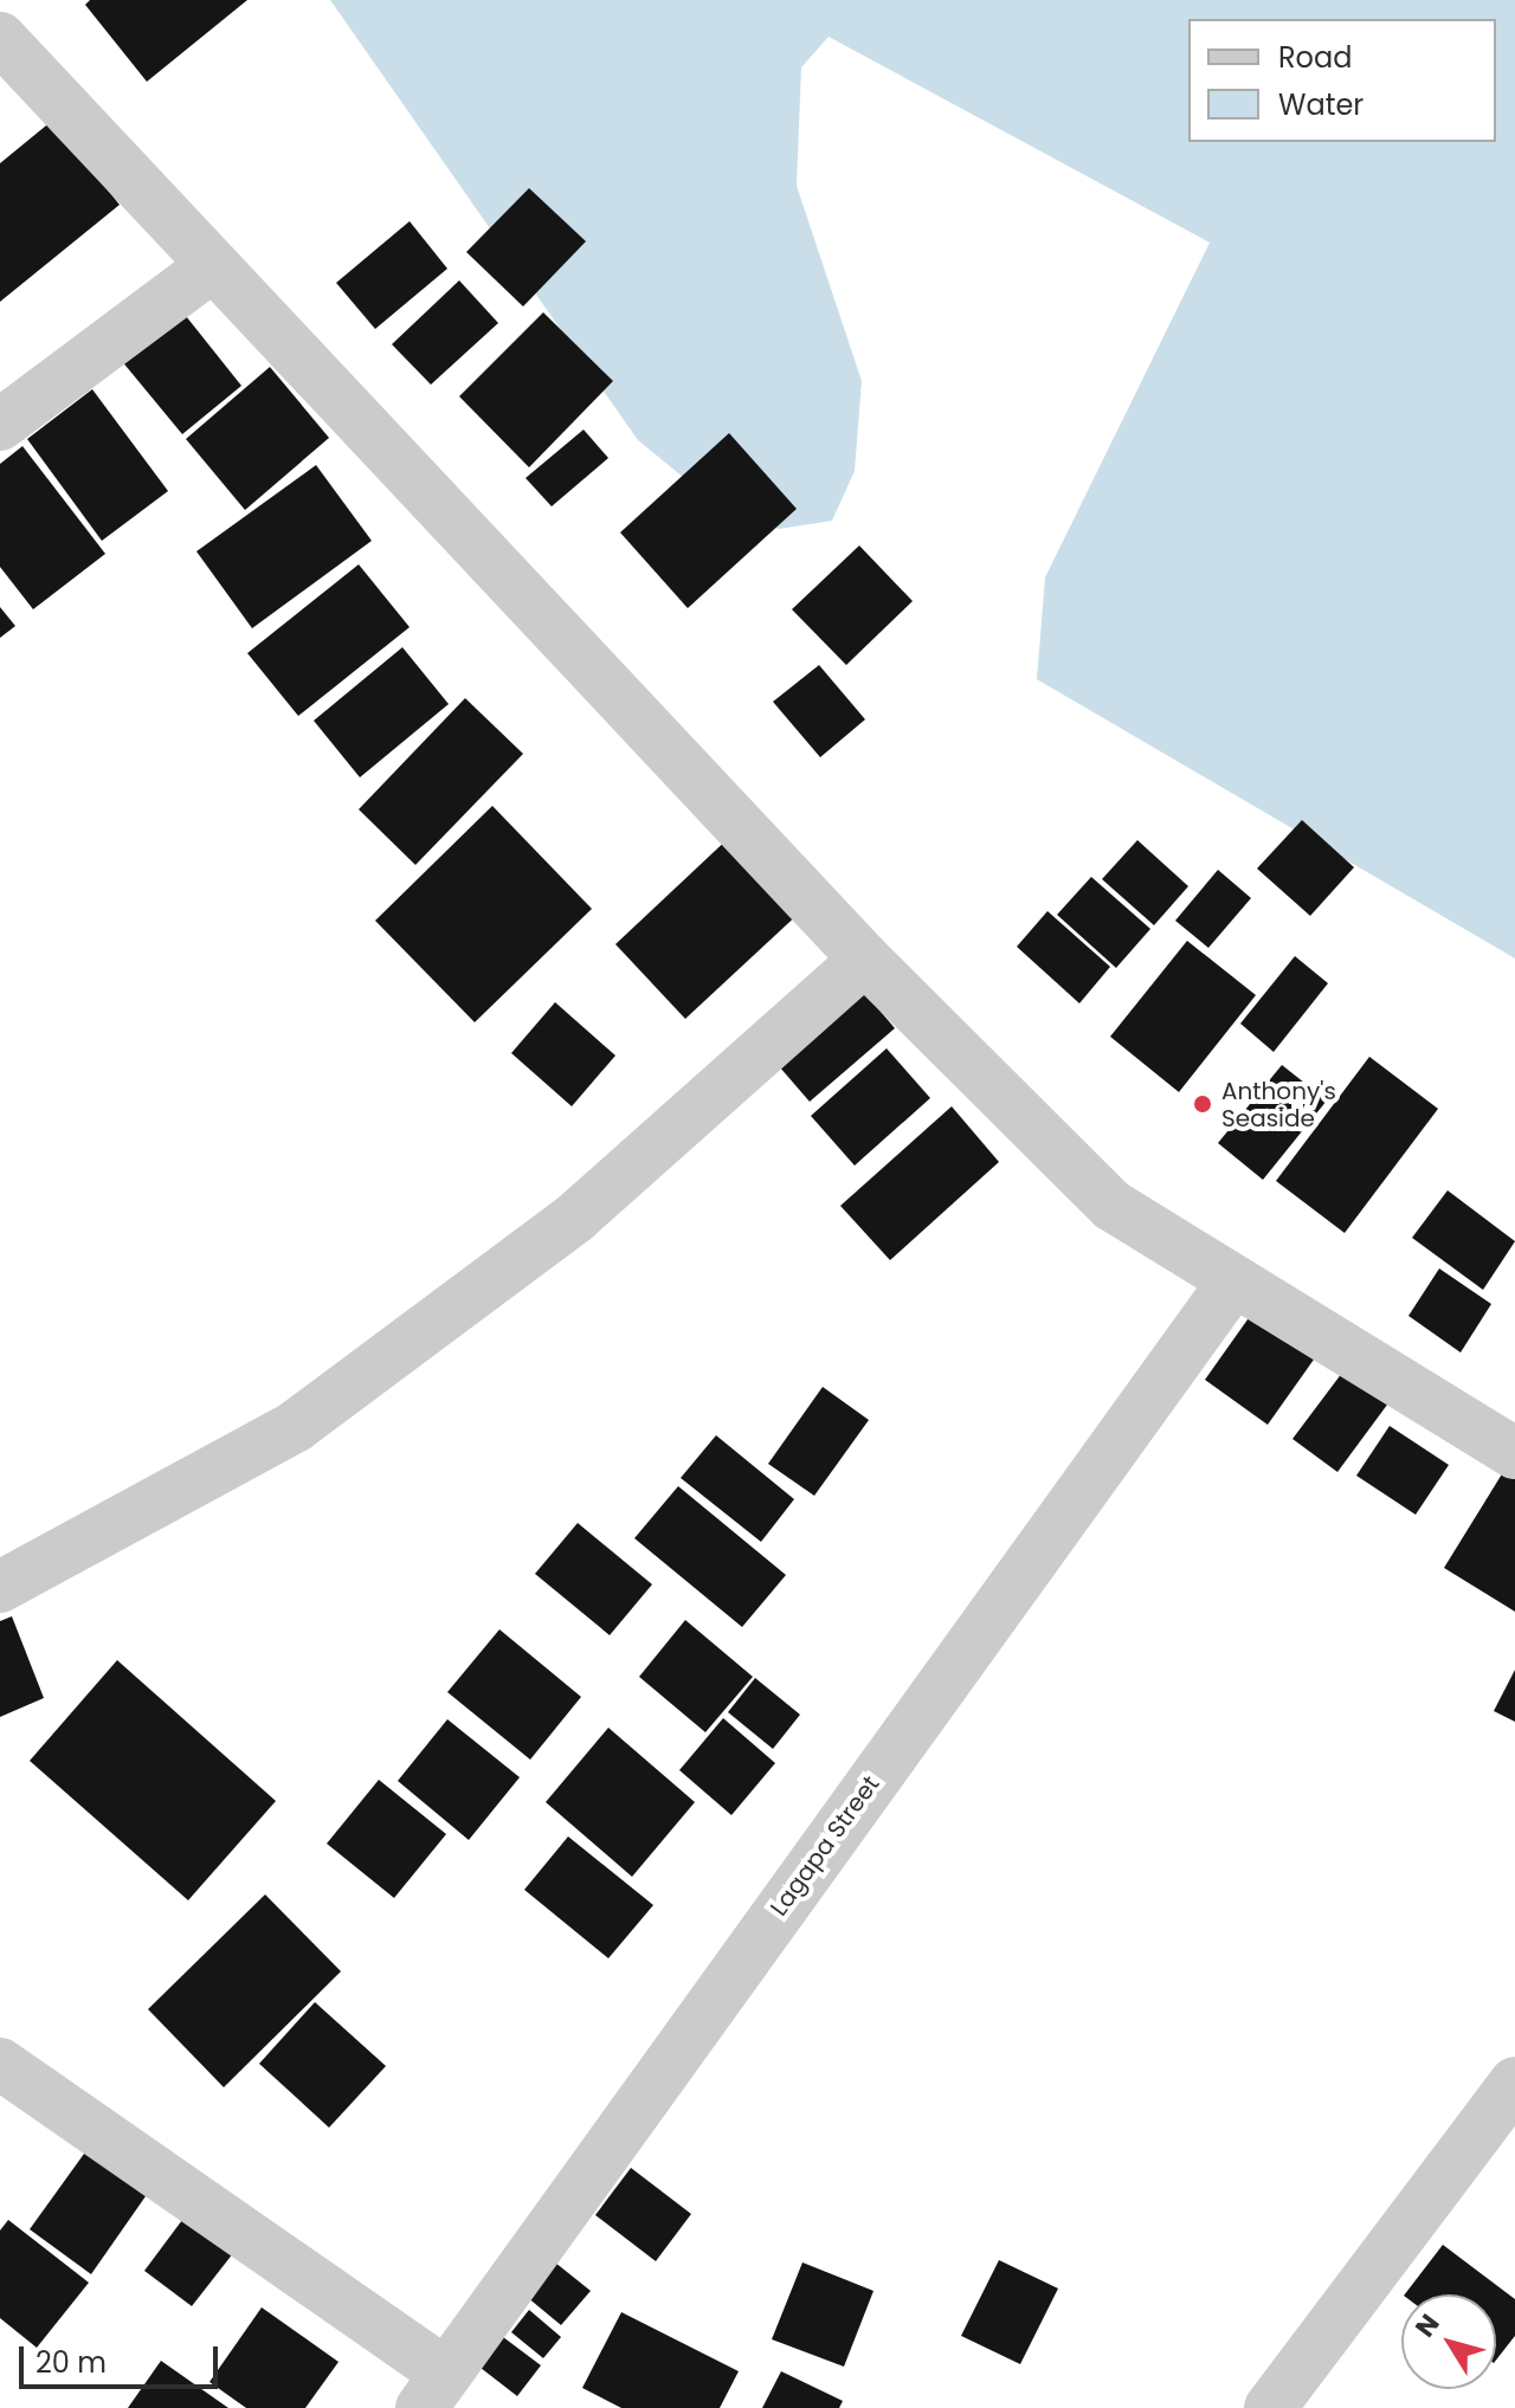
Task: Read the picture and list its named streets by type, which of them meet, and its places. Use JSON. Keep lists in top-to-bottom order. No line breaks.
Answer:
{"streets":{"street":["Lagapa Street"]},"places":["Anthony's Seaside"],"legend":["Road","Water"],"scale_bar":"20 m","north":"top left"}
